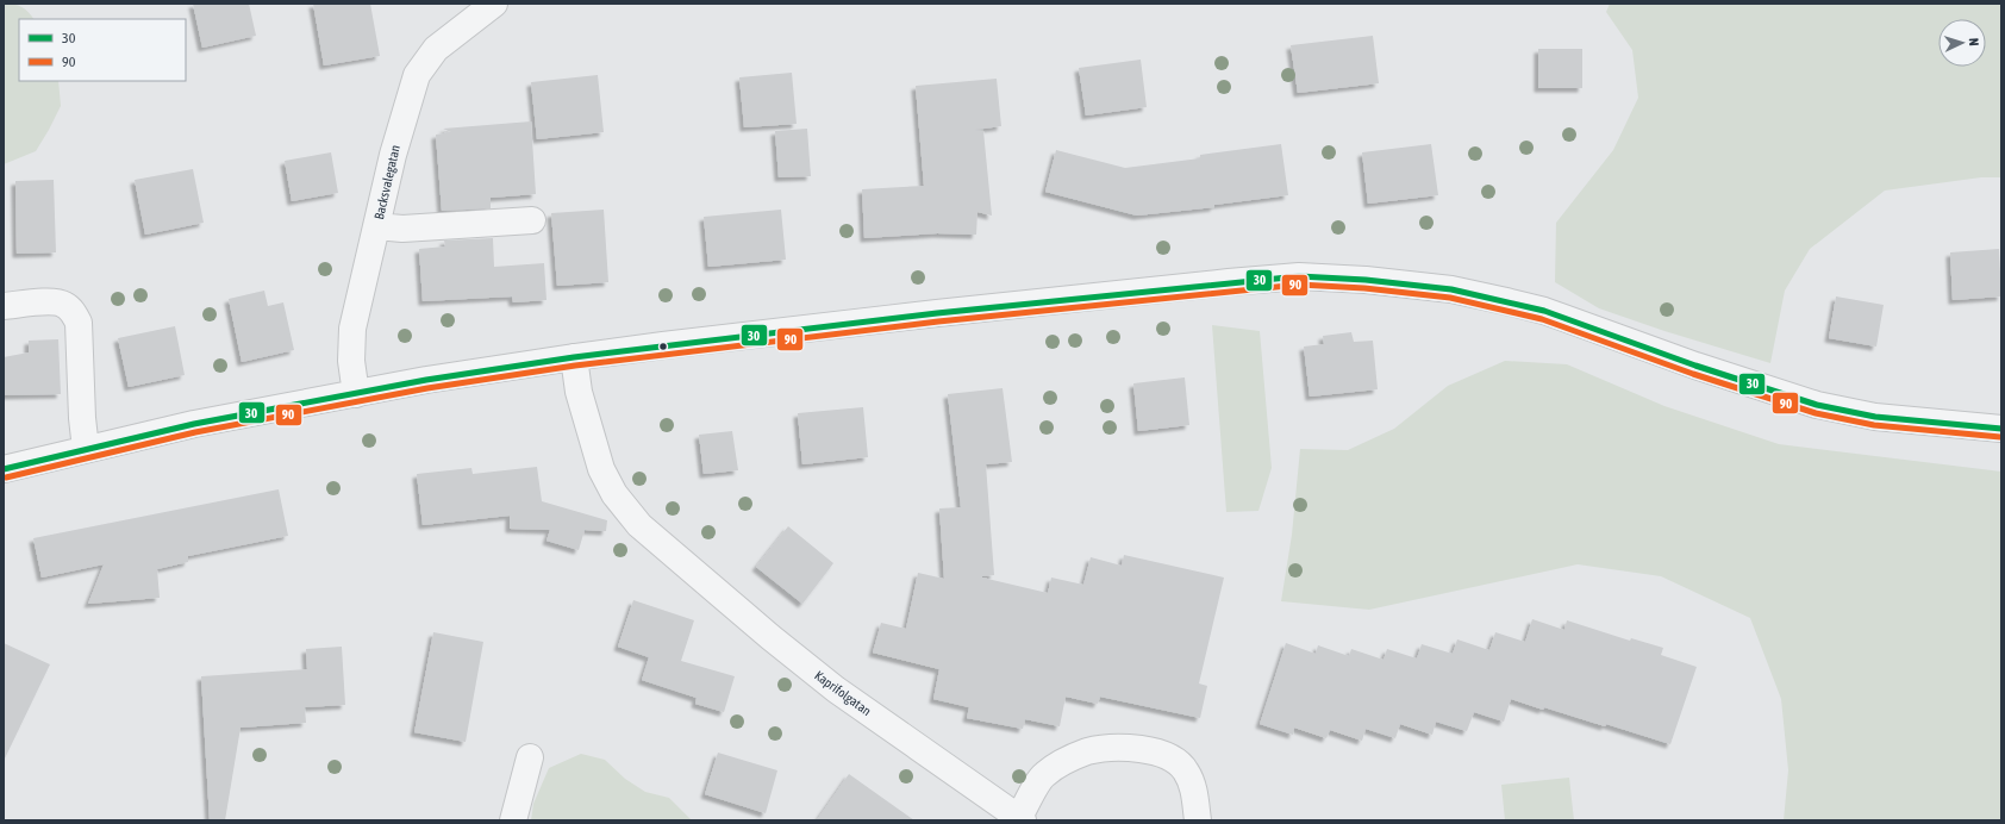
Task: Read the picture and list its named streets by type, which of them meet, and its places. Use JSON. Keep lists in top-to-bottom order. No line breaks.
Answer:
{"streets":{"street":["Backsvalegatan","Kaprifolgatan"]},"lines":["transit line 30","transit line 90"],"legend":["30","90"],"north":"right"}
